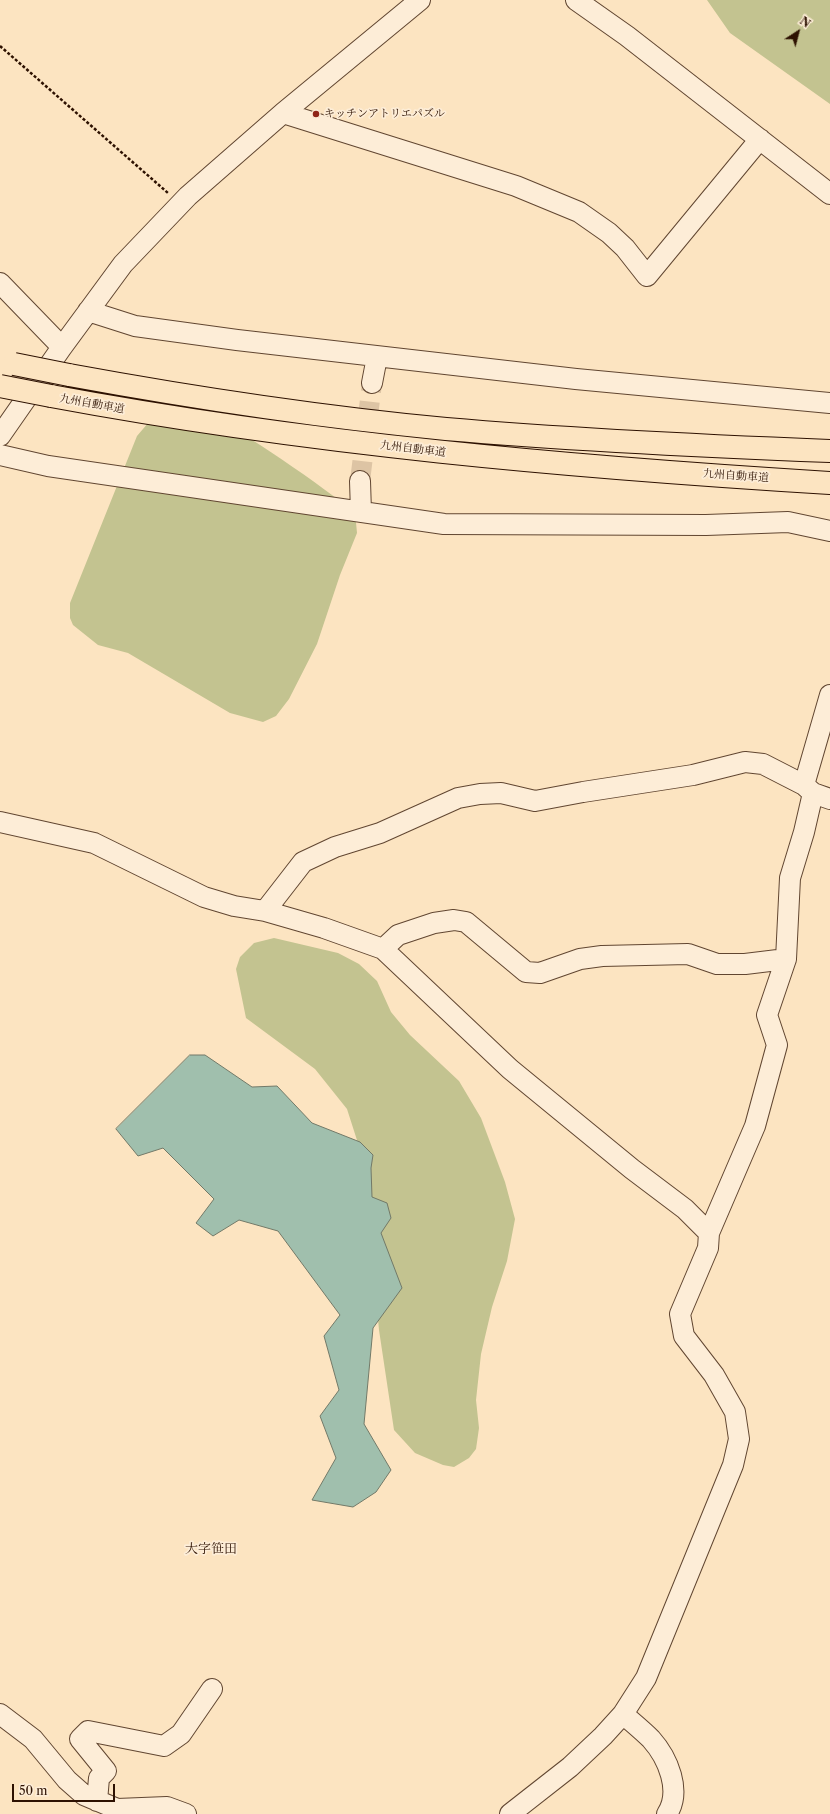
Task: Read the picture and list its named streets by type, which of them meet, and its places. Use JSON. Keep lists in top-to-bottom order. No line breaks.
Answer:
{"streets":{"highway":["九州自動車道"]},"districts":["大字笹田"],"places":["キッチンアトリエパズル"],"scale_bar":"50 m","north":"top right"}
